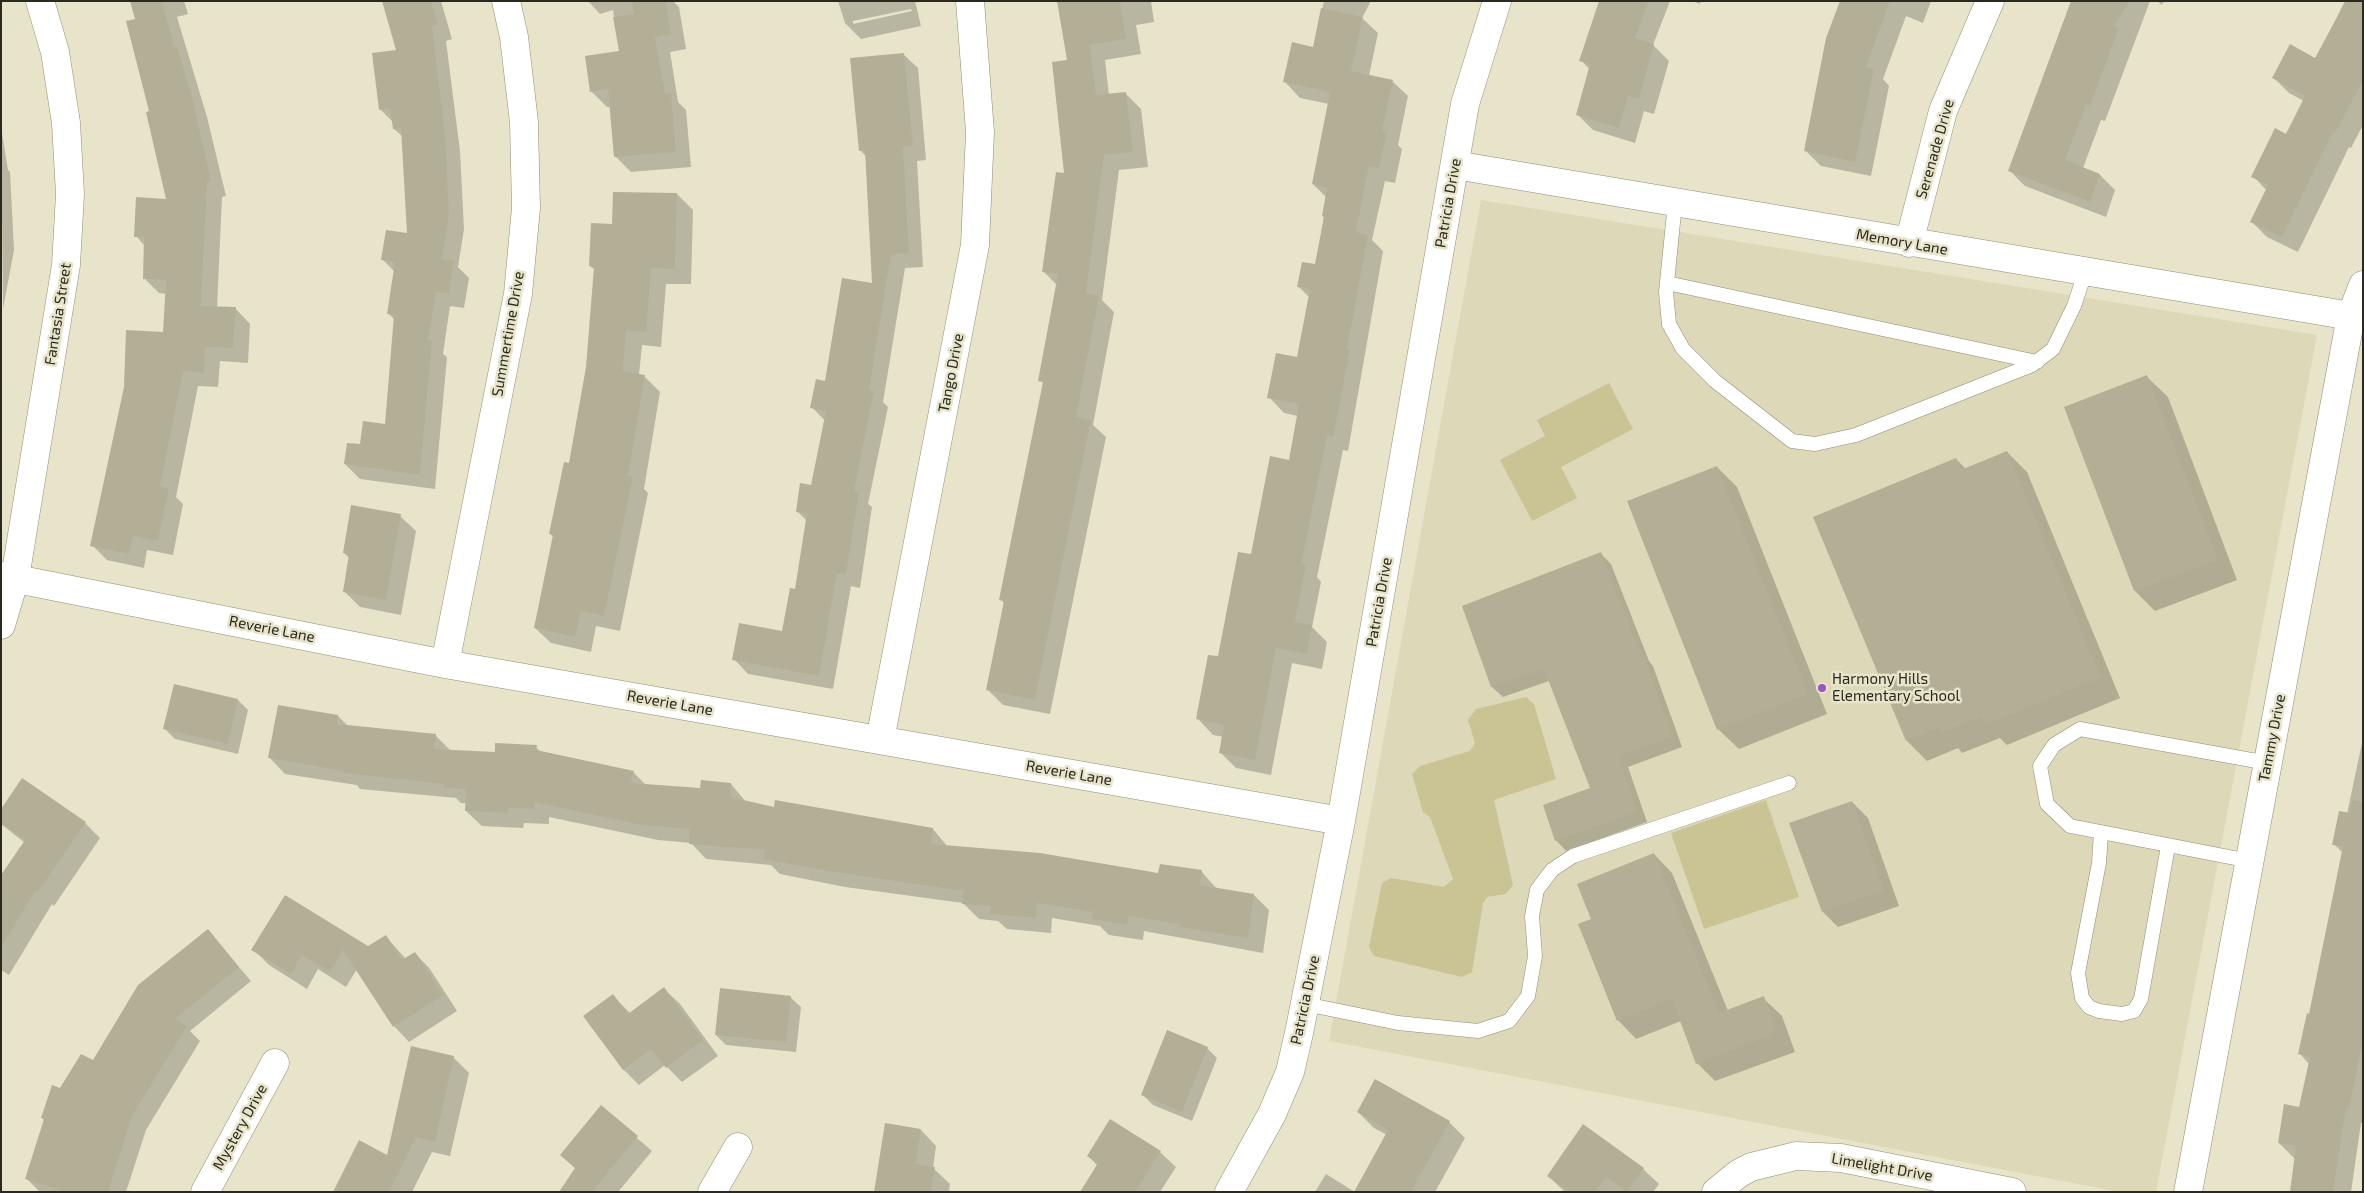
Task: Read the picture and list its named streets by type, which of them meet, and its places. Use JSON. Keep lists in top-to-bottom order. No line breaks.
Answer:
{"streets":{"street":["Serenade Drive","Patricia Drive","Memory Lane","Fantasia Street","Summertime Drive","Tango Drive","Reverie Lane","Tammy Drive","Mystery Drive","Limelight Drive"]},"crossings":[["Serenade Drive","Memory Lane"],["Patricia Drive","Memory Lane"],["Patricia Drive","Reverie Lane"],["Memory Lane","Tammy Drive"],["Fantasia Street","Reverie Lane"],["Summertime Drive","Reverie Lane"],["Tango Drive","Reverie Lane"]],"places":["Harmony Hills Elementary School"]}
